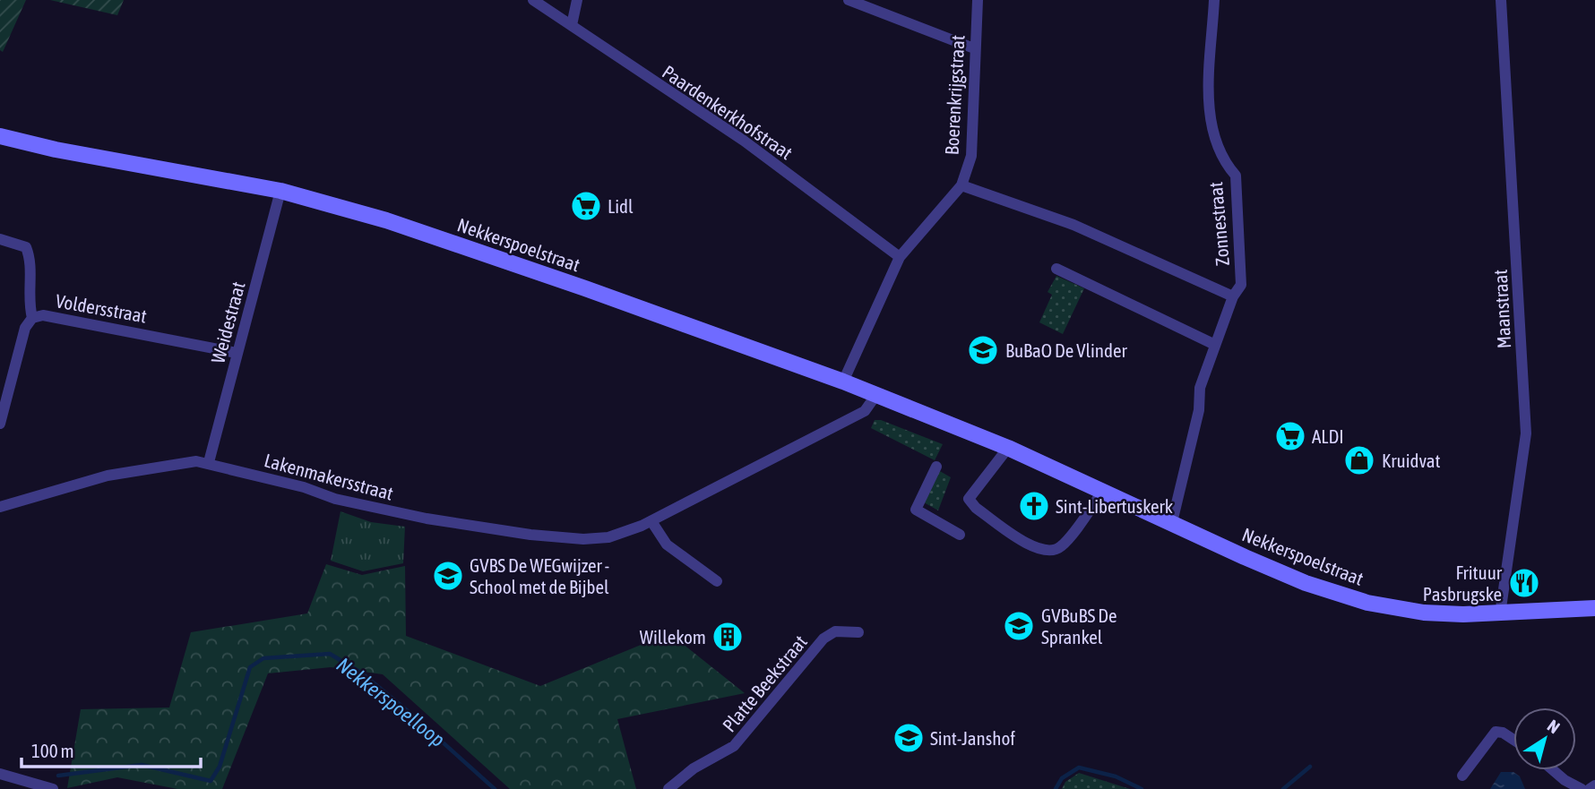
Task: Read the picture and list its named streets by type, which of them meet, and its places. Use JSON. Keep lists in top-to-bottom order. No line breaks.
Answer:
{"streets":{"main road":["Nekkerspoelstraat"],"street":["Boerenkrijgstraat","Paardenkerkhofstraat","Zonnestraat","Voldersstraat","Maanstraat","Weidestraat","Lakenmakersstraat","Platte Beekstraat"]},"crossings":[["Boerenkrijgstraat","Paardenkerkhofstraat"],["Boerenkrijgstraat","Zonnestraat"],["Boerenkrijgstraat","Nekkerspoelstraat"],["Zonnestraat","Nekkerspoelstraat"],["Nekkerspoelstraat","Maanstraat"],["Nekkerspoelstraat","Weidestraat"],["Nekkerspoelstraat","Lakenmakersstraat"],["Voldersstraat","Weidestraat"],["Weidestraat","Lakenmakersstraat"]],"water":["Nekkerspoelloop"],"places":{"supermarket":["Lidl","ALDI"],"school or university":["BuBaO De Vlinder","GVBS De WEGwijzer - School met de Bijbel","GVBuBS De Sprankel","Sint-Janshof"],"shop":["Kruidvat"],"church":["Sint-Libertuskerk"],"restaurant":["Frituur Pasbrugske"],"building":["Willekom"]},"scale_bar":"100 m","north":"top right"}
